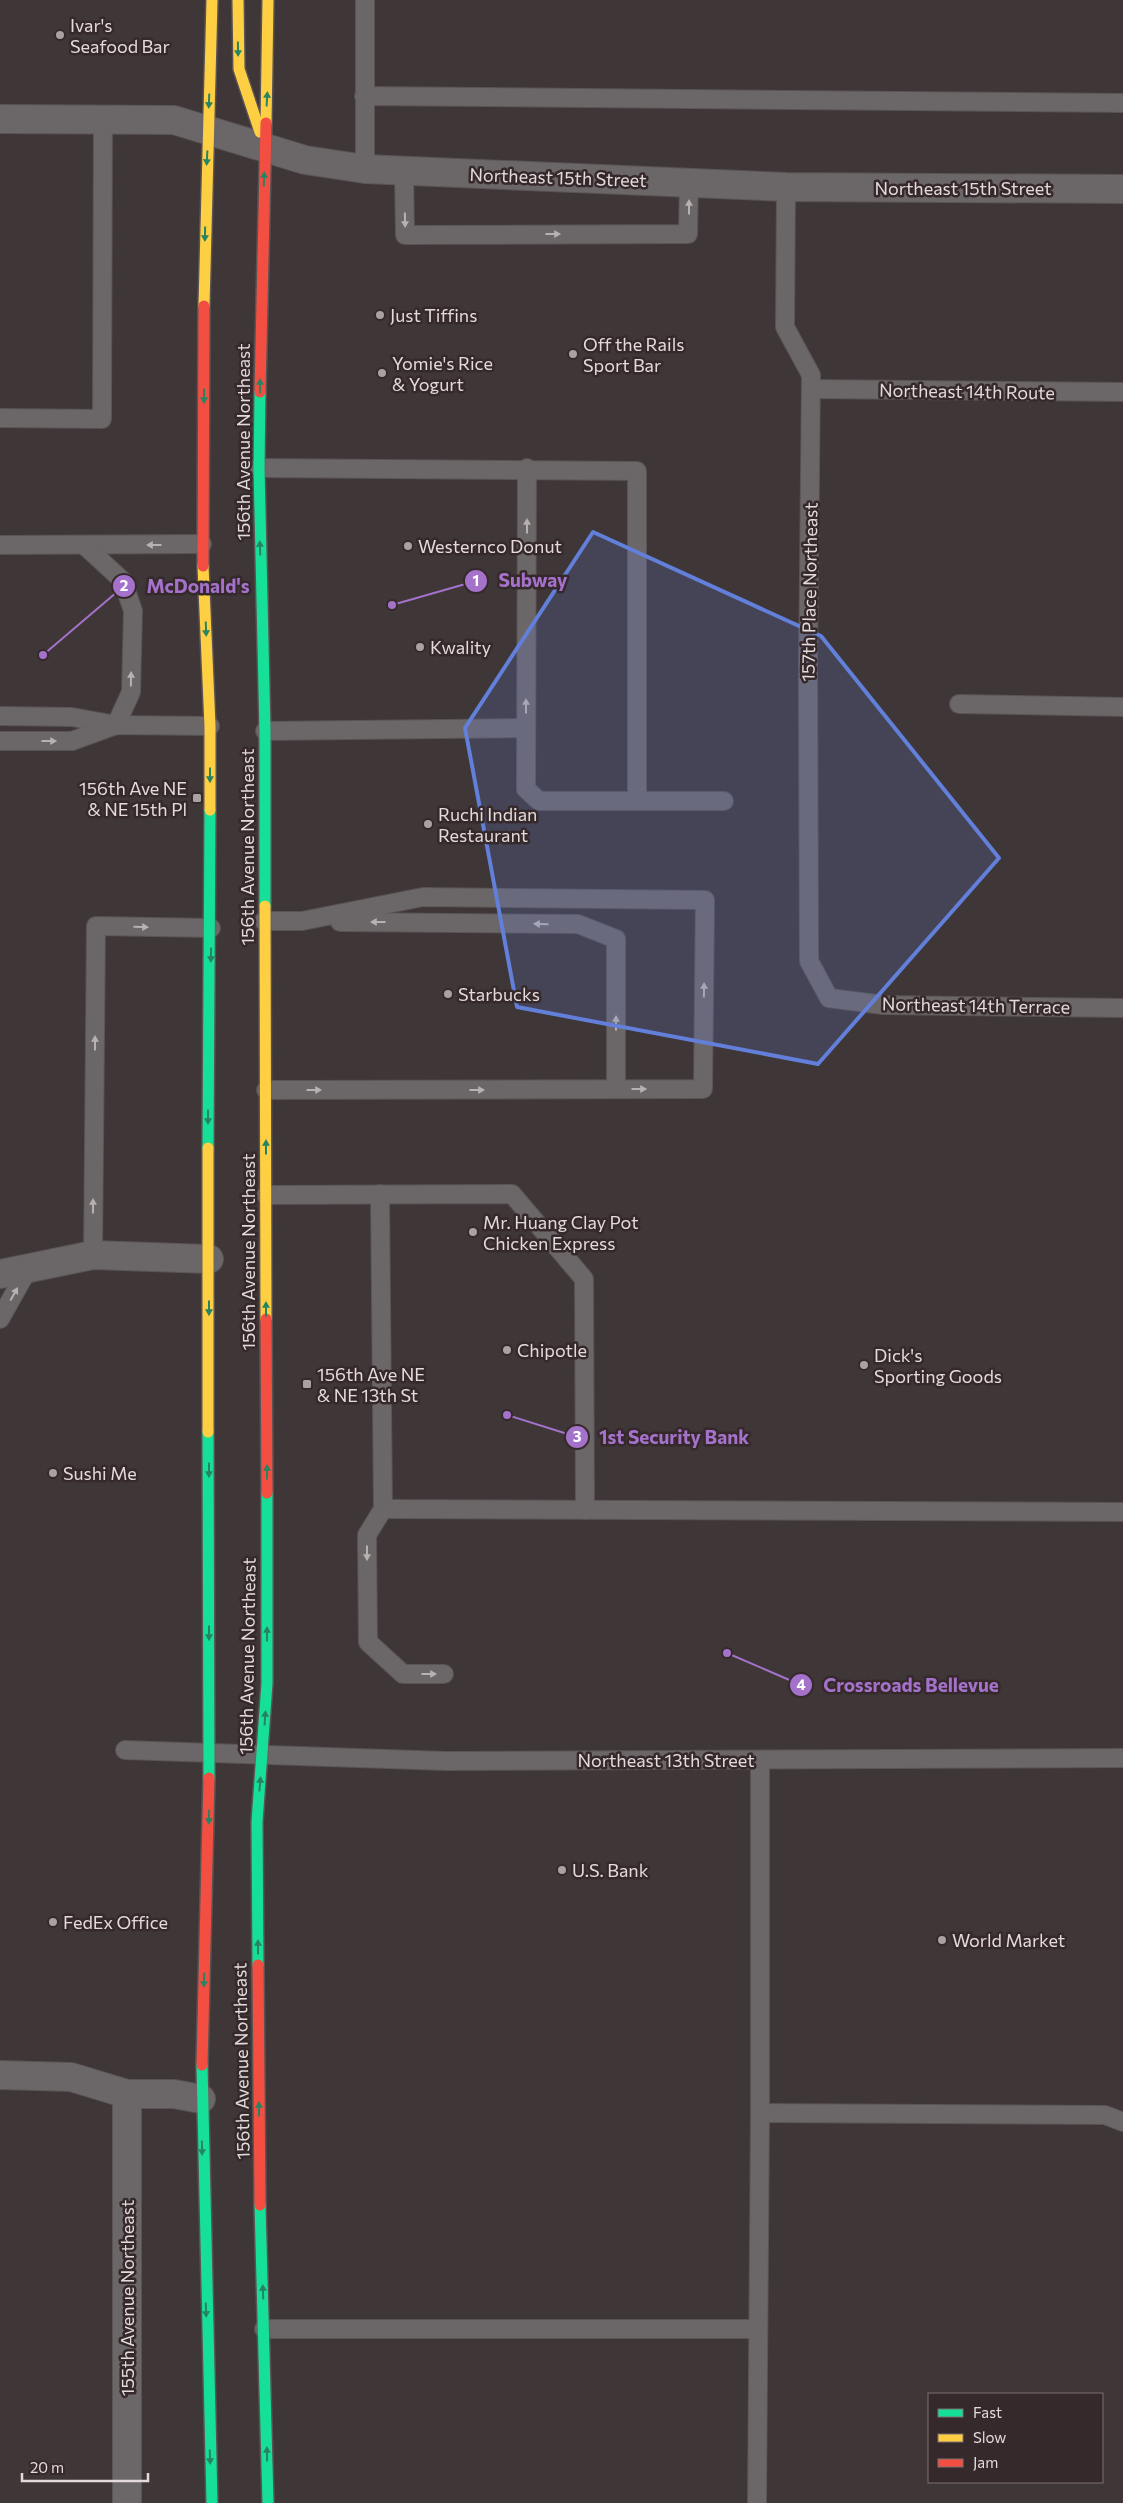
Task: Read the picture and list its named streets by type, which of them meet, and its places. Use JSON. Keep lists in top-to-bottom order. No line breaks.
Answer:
{"streets":{"main road":["156th Avenue Northeast"],"street":["Northeast 15th Street","155th Avenue Northeast"],"lane":["Northeast 14th Route","157th Place Northeast","Northeast 14th Terrace","Northeast 13th Street"]},"crossings":[["Northeast 15th Street","156th Avenue Northeast"],["Northeast 15th Street","157th Place Northeast"],["Northeast 14th Route","157th Place Northeast"],["156th Avenue Northeast","Northeast 13th Street"],["157th Place Northeast","Northeast 14th Terrace"]],"places":{"other":["Ivar's Seafood Bar","Just Tiffins","Off the Rails Sport Bar","Yomie's Rice & Yogurt","Westernco Donut","Subway","Kwality","McDonald's","Ruchi Indian Restaurant","Starbucks","Mr. Huang Clay Pot Chicken Express","Chipotle","Dick's Sporting Goods","1st Security Bank","Sushi Me","Crossroads Bellevue","U.S. Bank","FedEx Office","World Market"],"transit":["156th Ave NE & NE 15th Pl","156th Ave NE & NE 13th St"]},"legend":["Fast","Slow","Jam"],"scale_bar":"20 m"}
